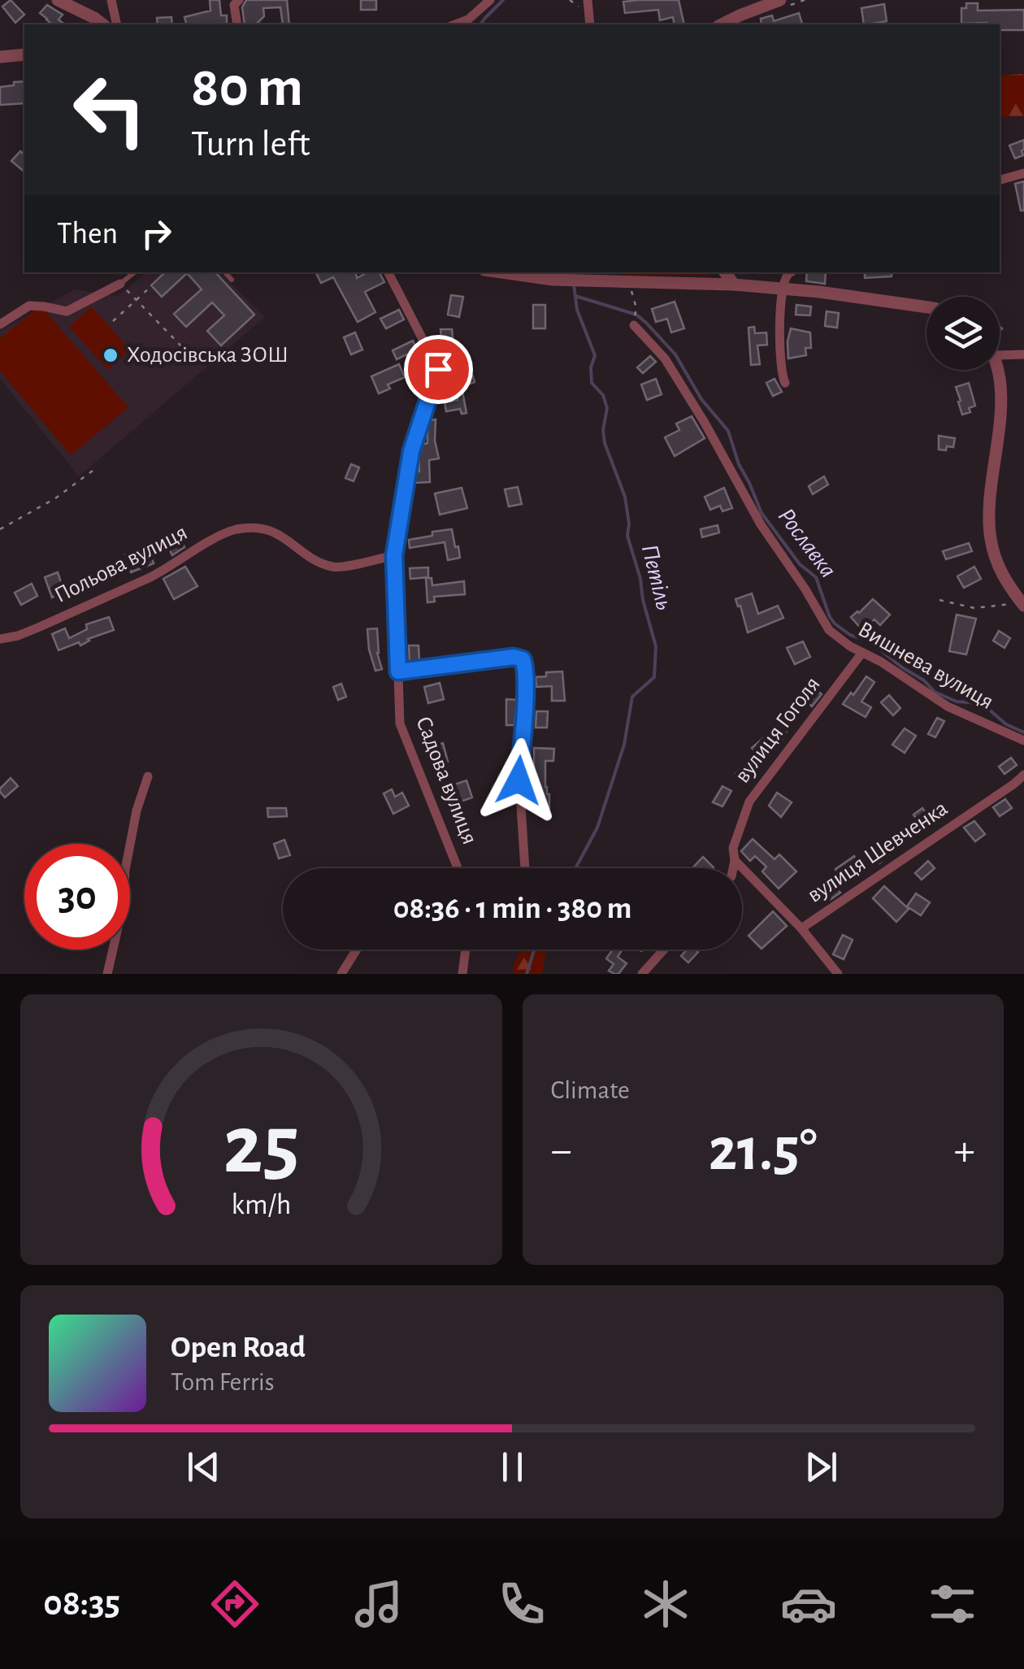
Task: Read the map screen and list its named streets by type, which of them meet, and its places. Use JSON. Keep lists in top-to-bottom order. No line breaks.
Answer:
{"streets":{"street":["Польова вулиця","Вишнева вулиця","вулиця Гоголя","Садова вулиця","вулиця Шевченка"]},"crossings":[["Польова вулиця","Садова вулиця"],["Вишнева вулиця","вулиця Гоголя"]],"water":["Рославка","Петіль"],"places":["Ходосівська ЗОШ"],"page":{"turn":["80 m","Turn left"],"then":"Then","limit":"30","trip":"08:36 · 1 min · 380 m","tile":"Climate","heat":["−","21.5°","+"],"song":["Open Road","Tom Ferris"],"tabs":"08:35","gauge":["25","km/h"]}}
